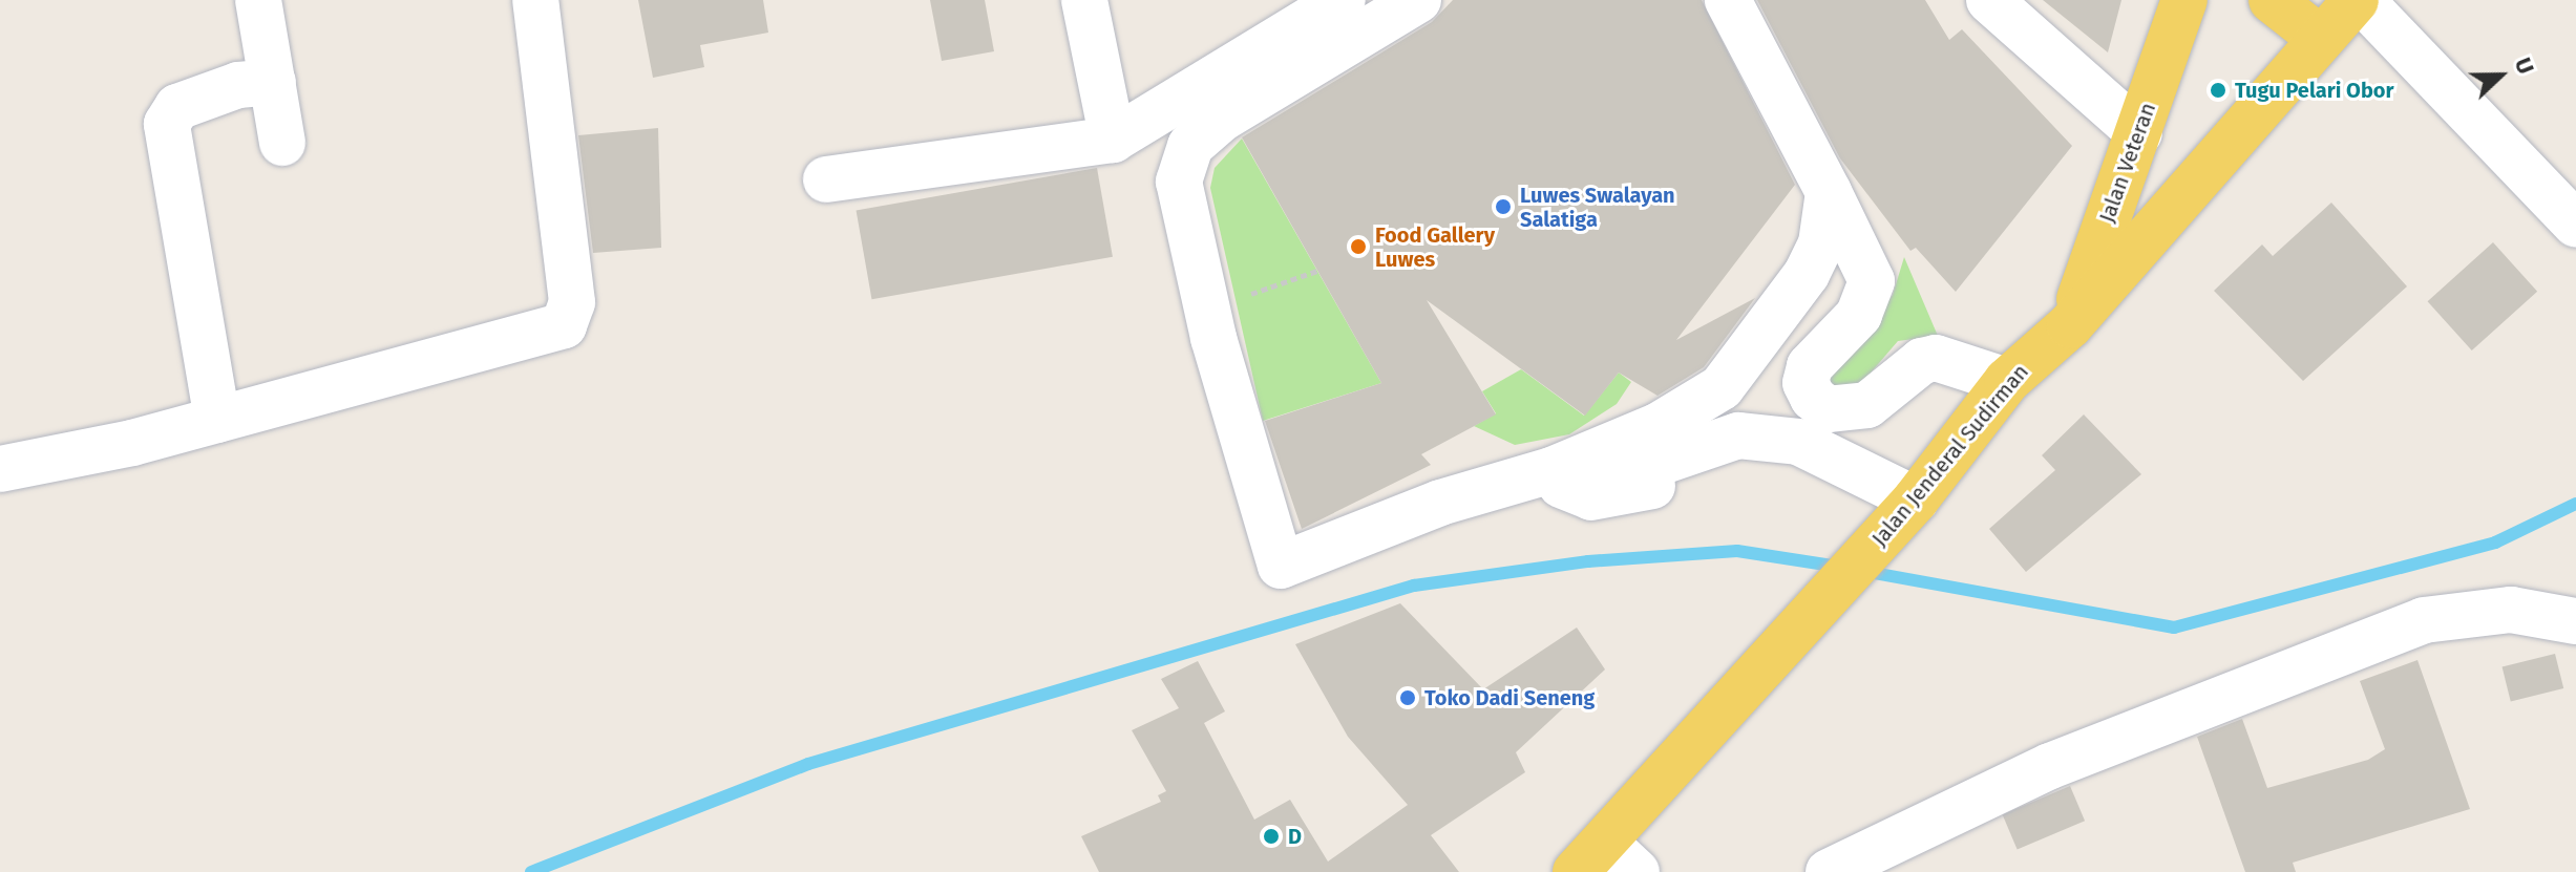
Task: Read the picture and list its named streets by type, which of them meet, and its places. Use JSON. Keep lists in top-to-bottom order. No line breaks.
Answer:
{"streets":{"main road":["Jalan Veteran","Jalan Jenderal Sudirman"]},"crossings":[["Jalan Veteran","Jalan Jenderal Sudirman"]],"places":["Tugu Pelari Obor","Luwes Swalayan Salatiga","Food Gallery Luwes","Toko Dadi Seneng","D"],"north":"right"}
